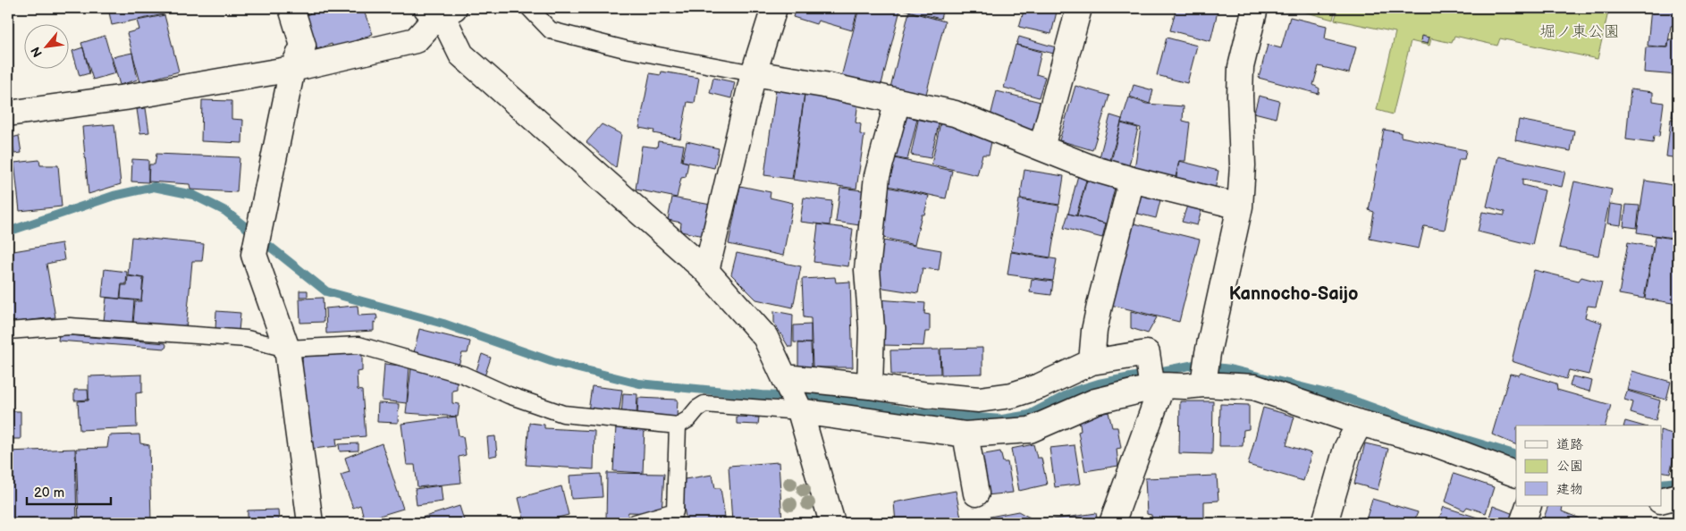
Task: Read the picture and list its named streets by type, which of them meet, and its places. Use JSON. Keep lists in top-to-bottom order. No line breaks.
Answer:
{"districts":["Kannocho-Saijo"],"parks":["堀ノ東公園"],"legend":["道路","公園","建物"],"scale_bar":"20 m","north":"bottom left"}
